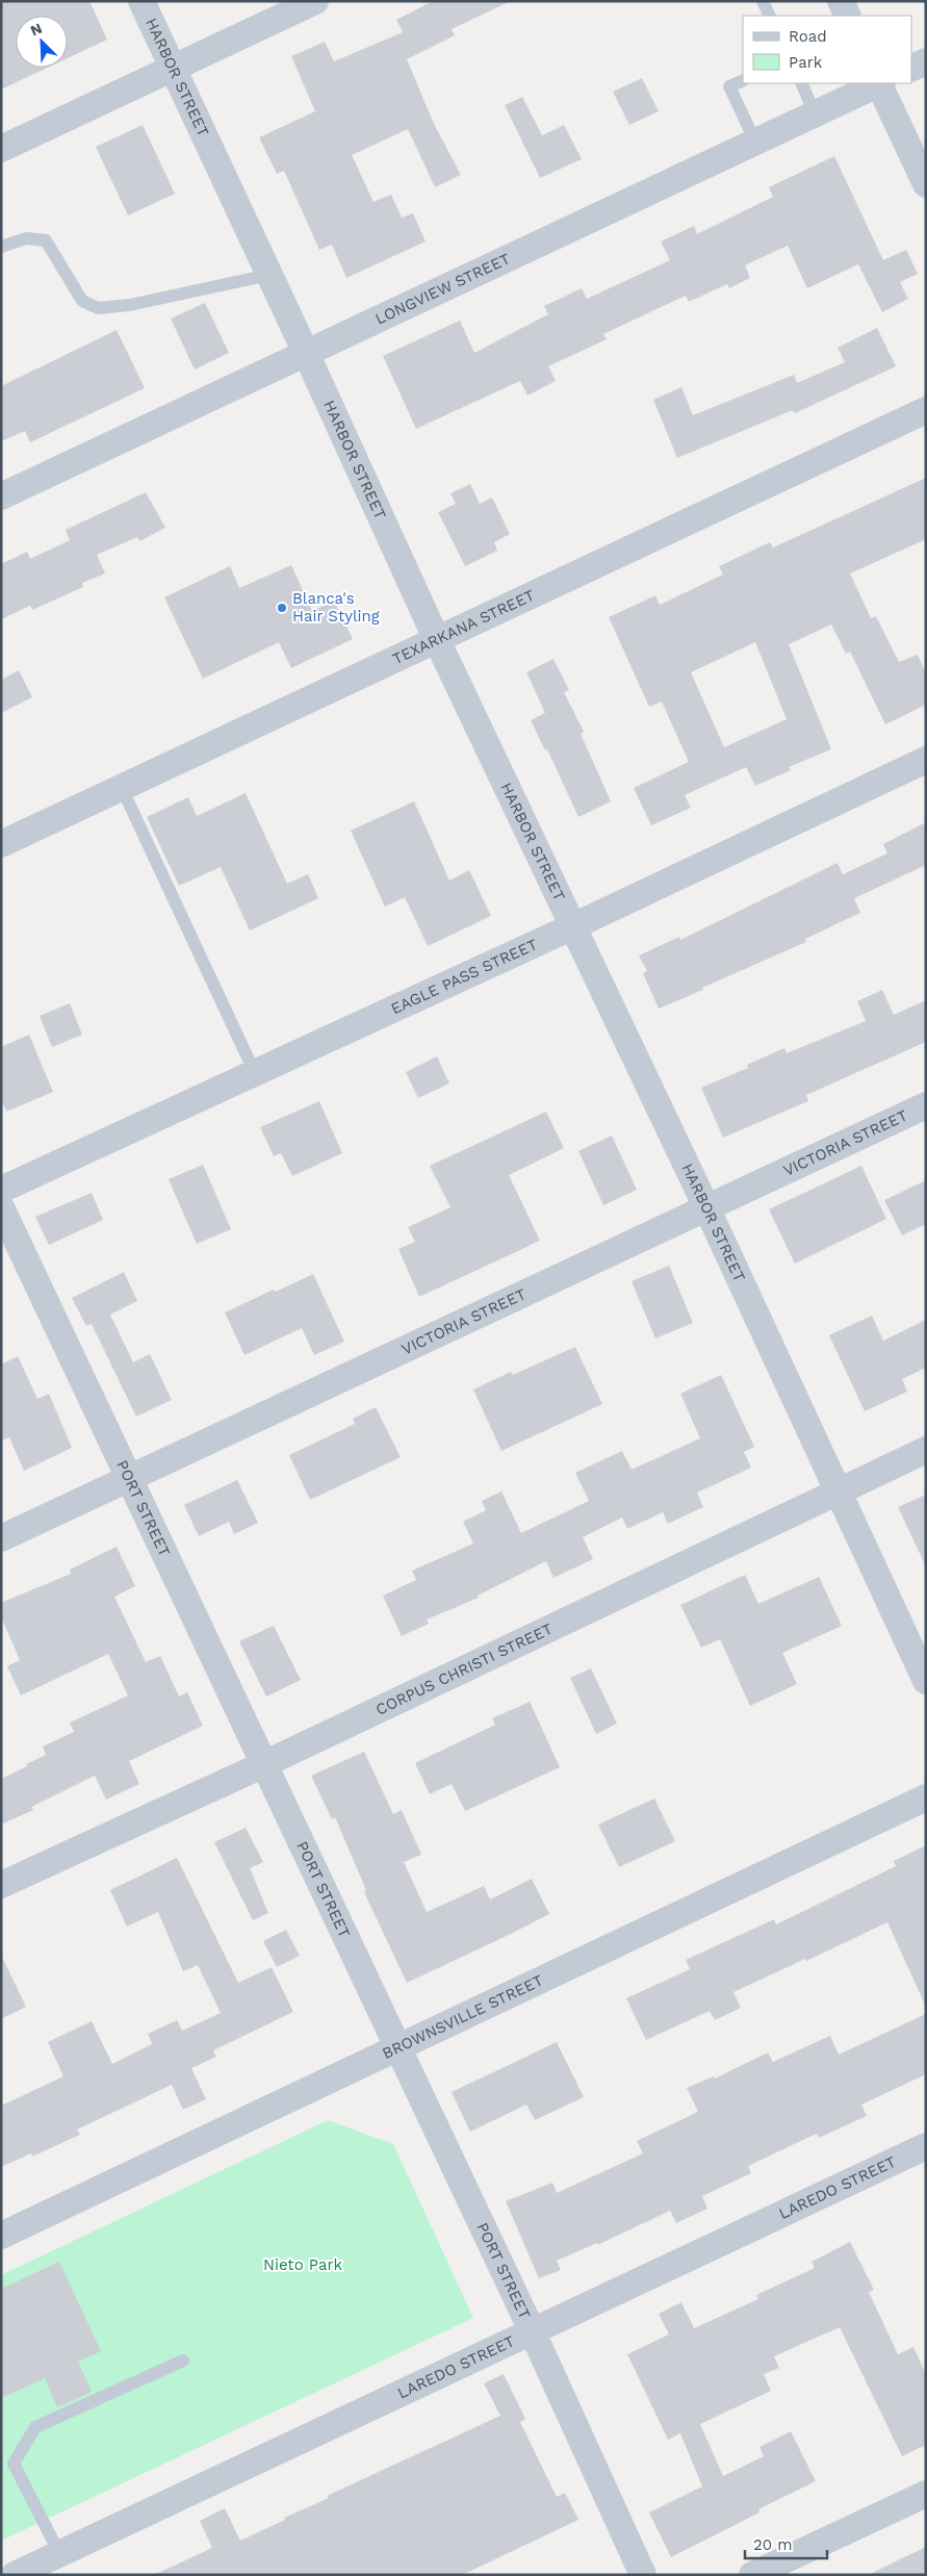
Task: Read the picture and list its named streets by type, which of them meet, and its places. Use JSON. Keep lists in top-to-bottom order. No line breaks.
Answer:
{"streets":{"street":["HARBOR STREET","LONGVIEW STREET","TEXARKANA STREET","EAGLE PASS STREET","VICTORIA STREET","PORT STREET","CORPUS CHRISTI STREET","BROWNSVILLE STREET","LAREDO STREET"]},"crossings":[["HARBOR STREET","LONGVIEW STREET"],["HARBOR STREET","TEXARKANA STREET"],["HARBOR STREET","EAGLE PASS STREET"],["HARBOR STREET","VICTORIA STREET"],["HARBOR STREET","CORPUS CHRISTI STREET"],["VICTORIA STREET","PORT STREET"],["PORT STREET","CORPUS CHRISTI STREET"],["PORT STREET","BROWNSVILLE STREET"],["PORT STREET","LAREDO STREET"]],"parks":["Nieto Park"],"places":["Blanca's Hair Styling"],"legend":["Road","Park"],"scale_bar":"20 m","north":"top left"}
